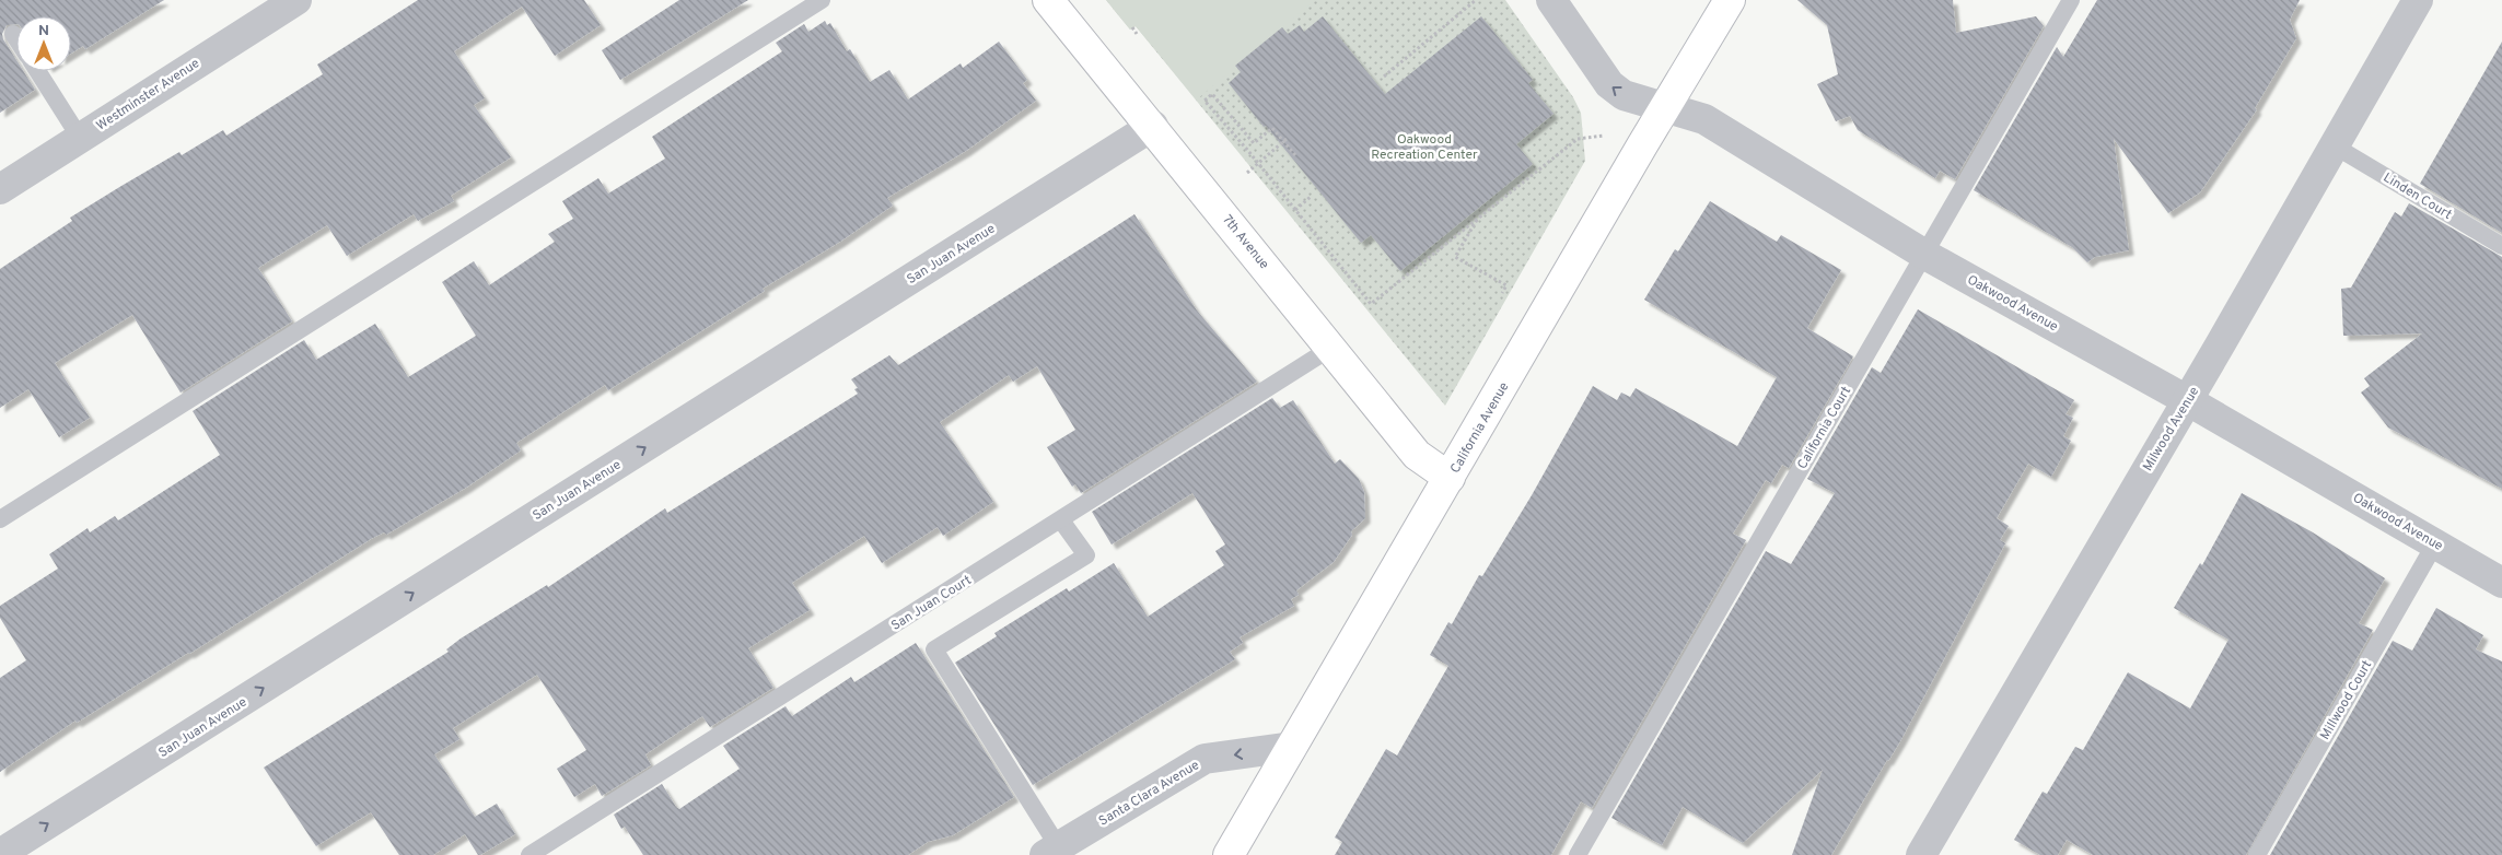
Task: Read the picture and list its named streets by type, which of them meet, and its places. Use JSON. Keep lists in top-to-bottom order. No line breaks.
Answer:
{"streets":{"street":["Westminster Avenue","7th Avenue","San Juan Avenue","Oakwood Avenue","California Avenue","Milwood Avenue","Santa Clara Avenue"],"lane":["Linden Court","California Court","San Juan Court","Millwood Court"]},"crossings":[["Linden Court","Milwood Avenue"],["7th Avenue","San Juan Avenue"],["7th Avenue","California Avenue"],["7th Avenue","San Juan Court"],["Oakwood Avenue","California Avenue"],["Oakwood Avenue","California Court"],["Oakwood Avenue","Milwood Avenue"],["Oakwood Avenue","Millwood Court"],["California Avenue","Santa Clara Avenue"]],"one_way":["San Juan Avenue","Santa Clara Avenue"],"parks":["Oakwood Recreation Center"],"north":"top"}
